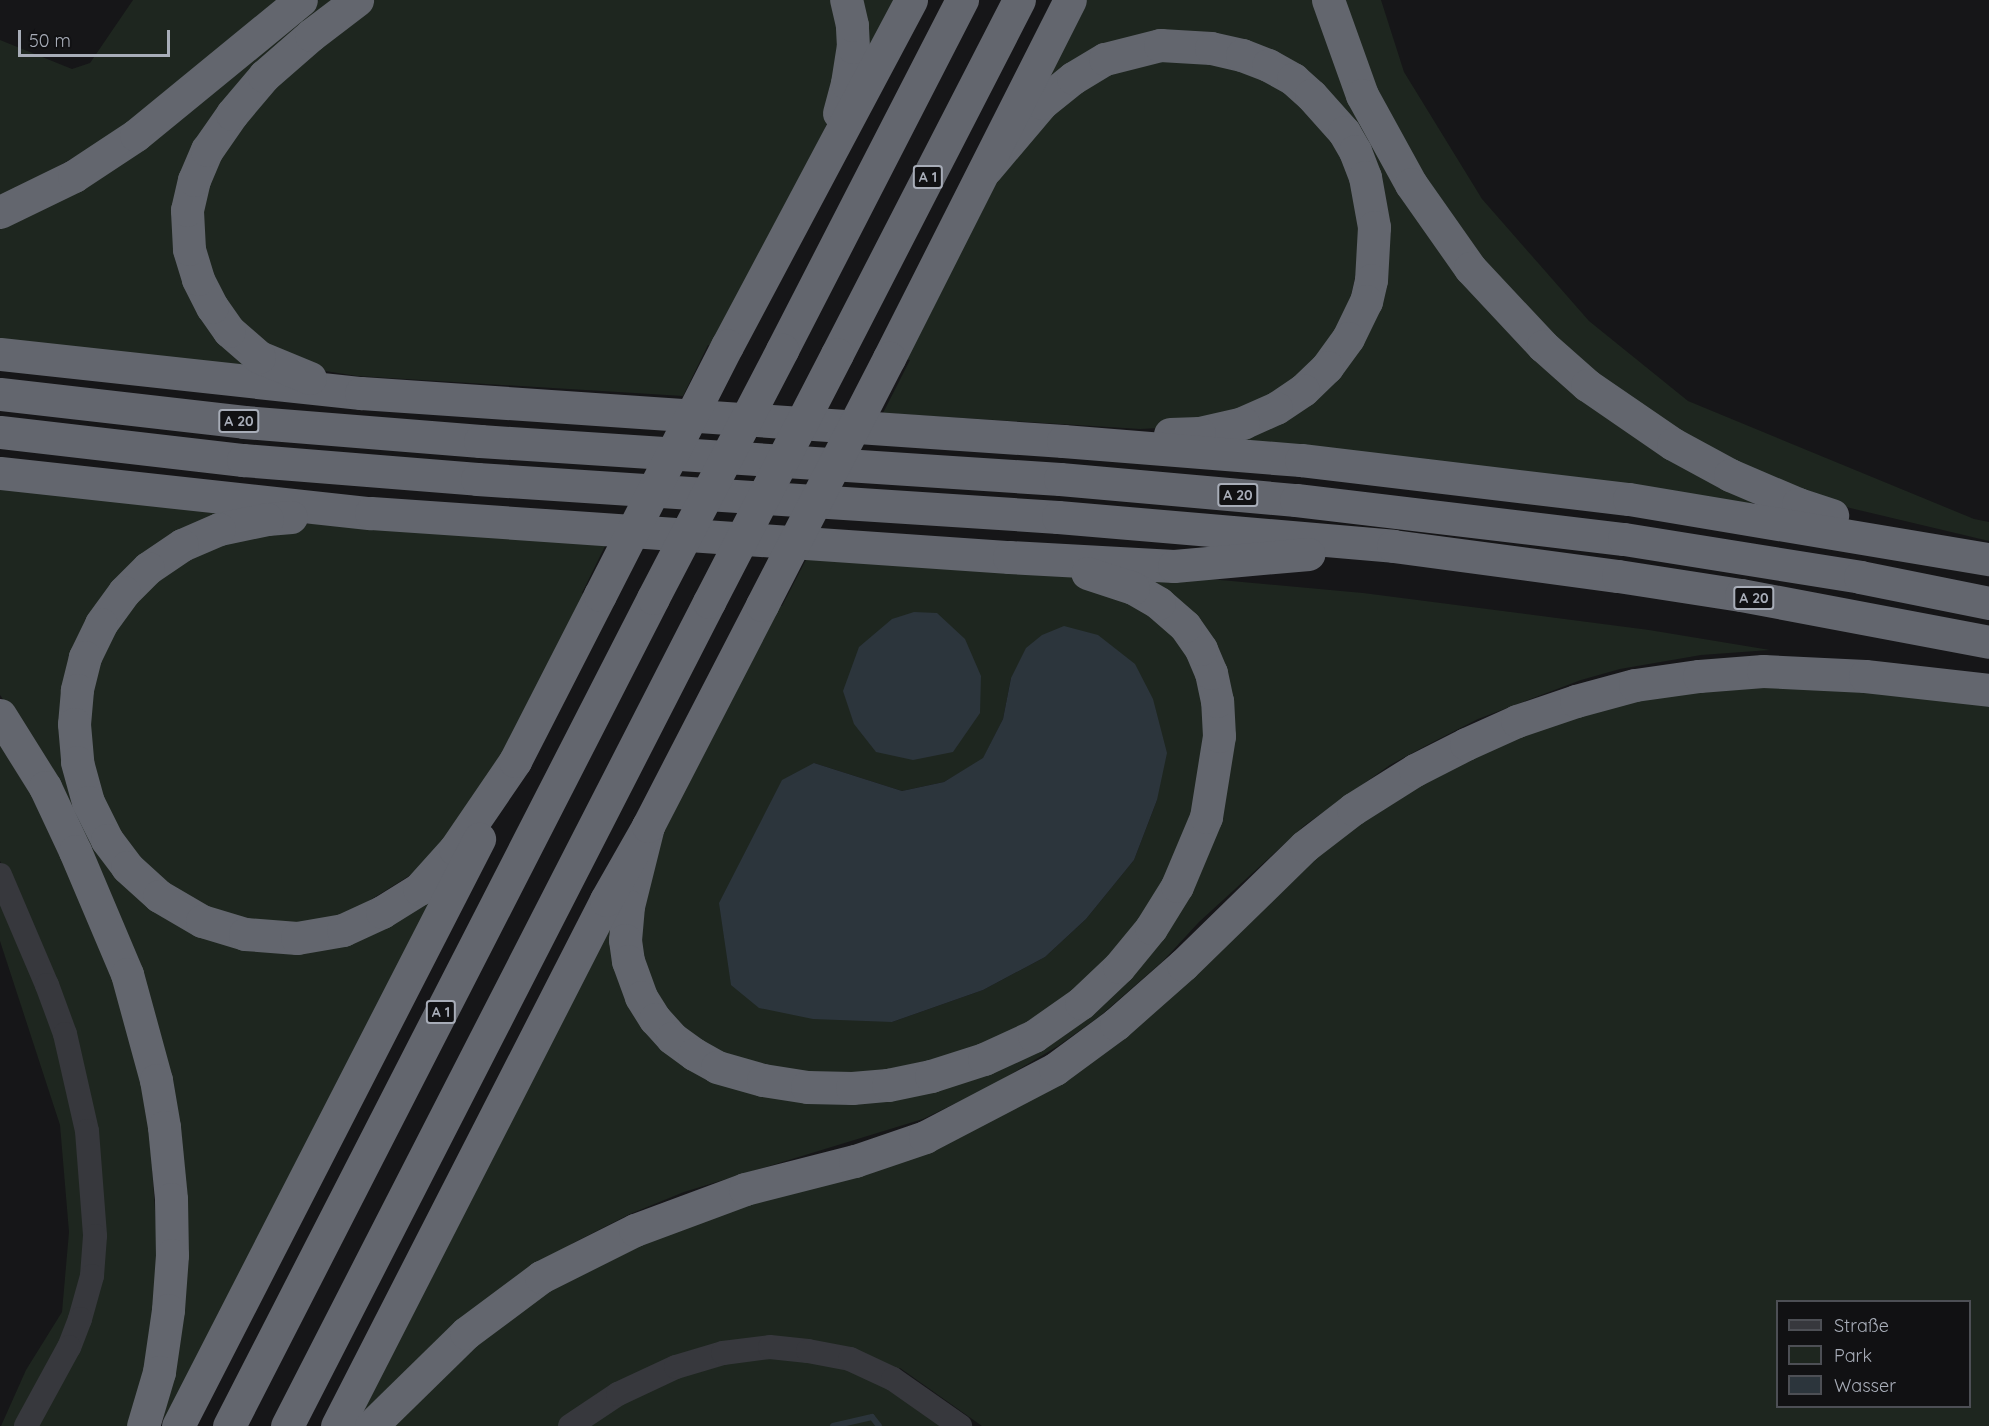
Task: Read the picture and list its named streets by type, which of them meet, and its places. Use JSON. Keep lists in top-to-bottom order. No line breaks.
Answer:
{"streets":{"highway":["A 1","A 20"]},"legend":["Straße","Park","Wasser"],"scale_bar":"50 m"}
